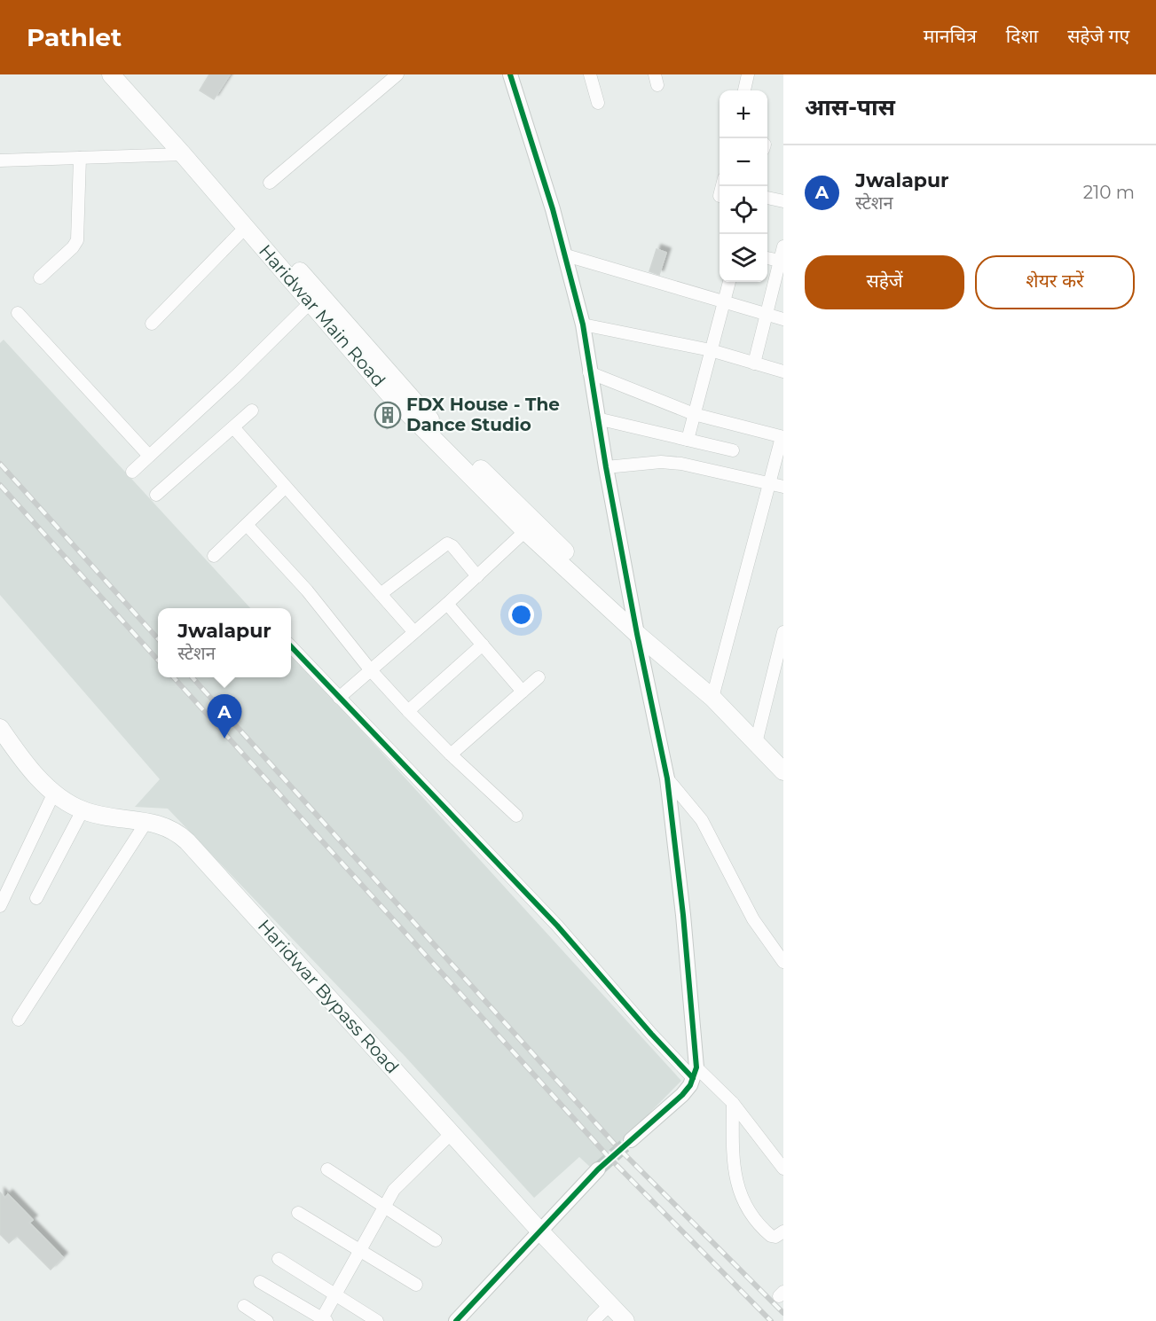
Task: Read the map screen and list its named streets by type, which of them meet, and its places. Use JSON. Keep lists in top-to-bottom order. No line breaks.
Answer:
{"streets":{"main road":["Haridwar Main Road","Haridwar Bypass Road"]},"places":{"building":["FDX House - The Dance Studio"]},"page":{"header":"Pathlet","nav":["मानचित्र","दिशा","सहेजे गए"],"heading":"आस-पास","map_buttons":["+","−"],"list":[{"mark":"A","name":"Jwalapur","note":"स्टेशन","value":"210 m"}],"buttons":["सहेजें","शेयर करें"],"popup":["Jwalapur","स्टेशन"],"pins":"A"}}
